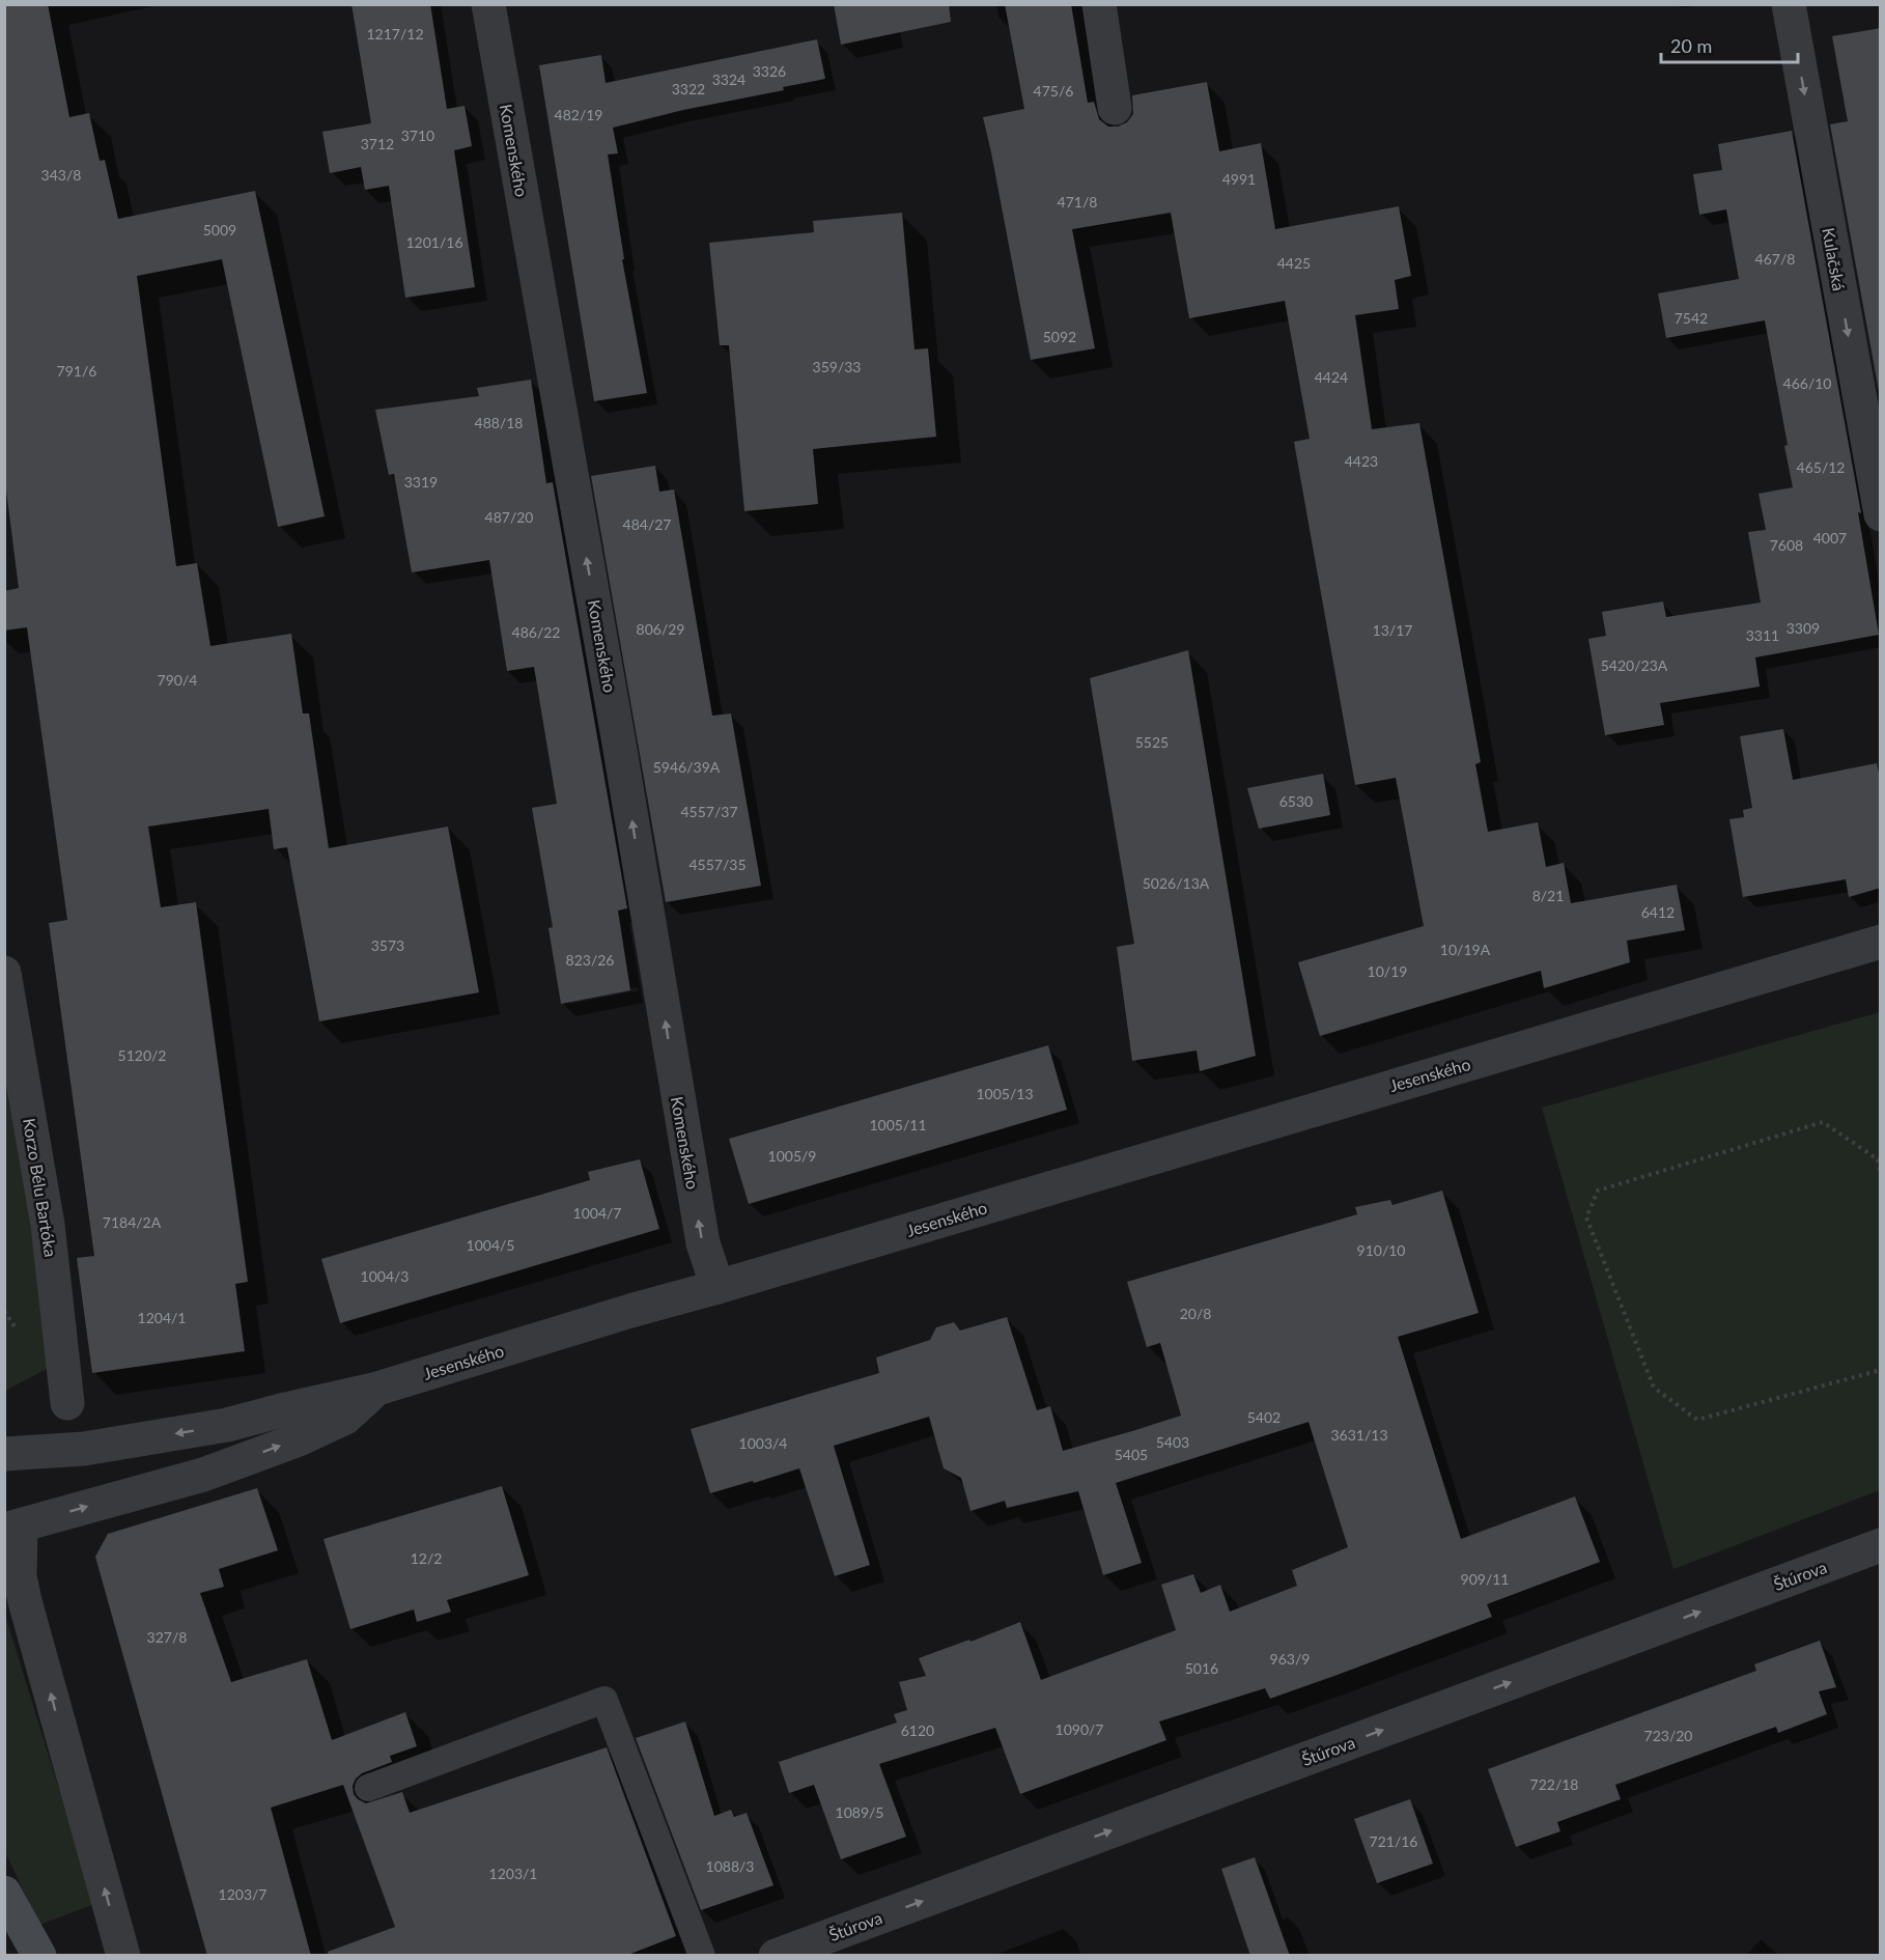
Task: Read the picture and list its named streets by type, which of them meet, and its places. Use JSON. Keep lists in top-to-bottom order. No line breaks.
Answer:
{"streets":{"street":["Komenského","Kulačská","Jesenského","Korzo Bélu Bartóka","Štúrova"]},"crossings":[["Komenského","Jesenského"]],"one_way":["Komenského","Kulačská","Štúrova"],"house_numbers":["1217/12","3326","3324","3322","475/6","482/19","3710","3712","343/8","4991","471/8","5009","1201/16","467/8","4425","7542","5092","359/33","791/6","4424","466/10","488/18","4423","465/12","3319","487/20","484/27","4007","7608","3309","806/29","13/17","486/22","3311","5420/23A","790/4","5525","5946/39A","6530","4557/37","4557/35","5026/13A","8/21","6412","3573","10/19A","823/26","10/19","5120/2","1005/13","1005/11","1005/9","1004/7","7184/2A","1004/5","910/10","1004/3","20/8","1204/1","5402","3631/13","5403","1003/4","5405","12/2","909/11","327/8","963/9","5016","1090/7","6120","723/20","722/18","1089/5","721/16","1088/3","1203/1","1203/7"],"scale_bar":"20 m"}
